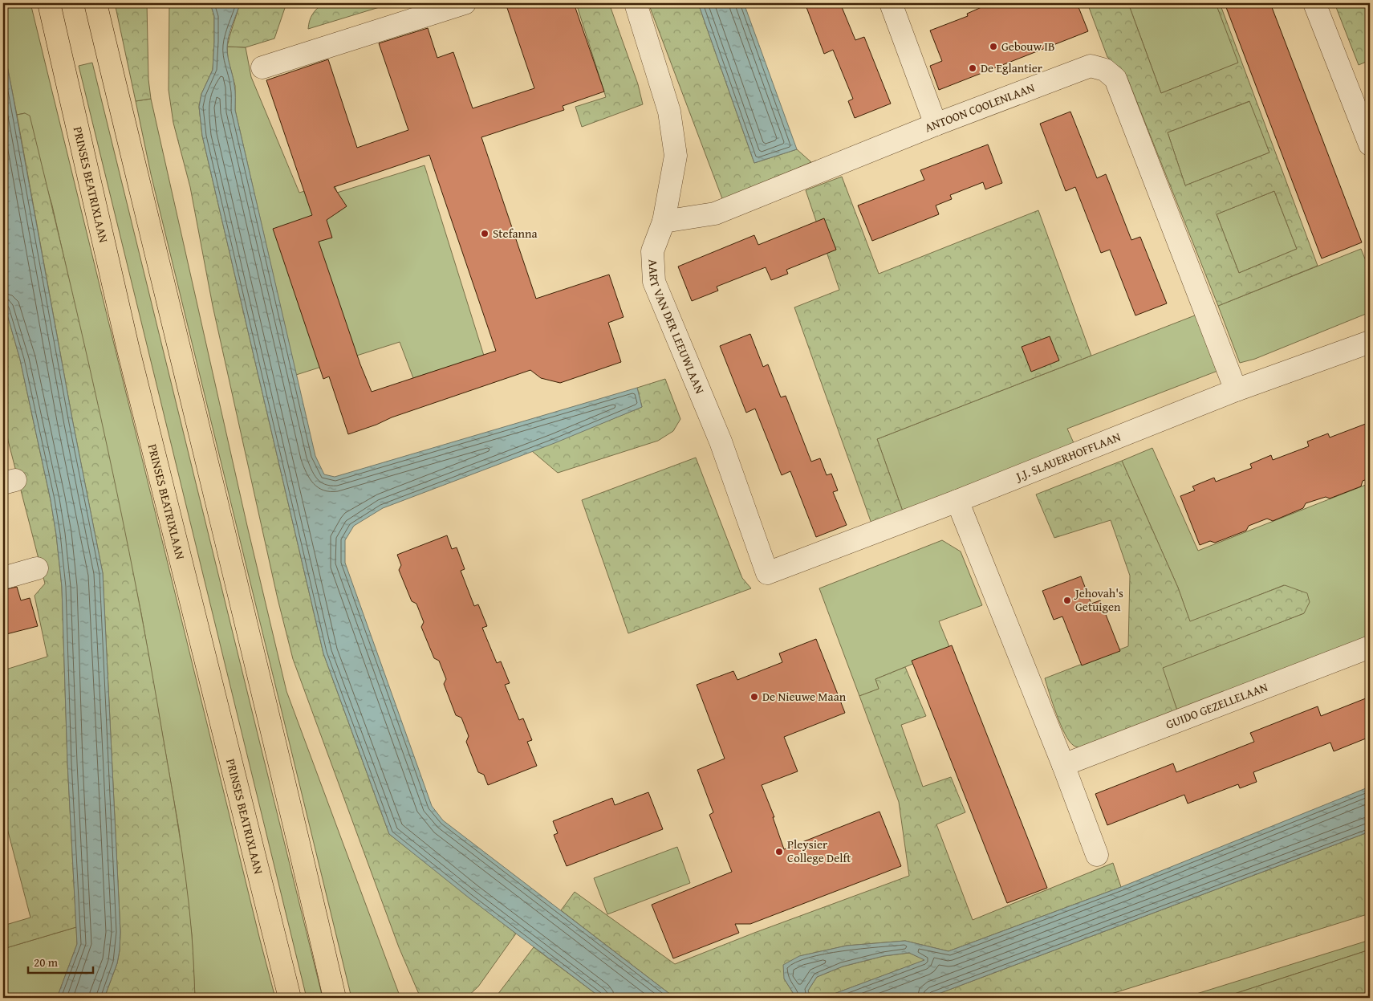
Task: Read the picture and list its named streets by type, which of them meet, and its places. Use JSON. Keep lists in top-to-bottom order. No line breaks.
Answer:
{"streets":{"main road":["PRINSES BEATRIXLAAN"],"street":["ANTOON COOLENLAAN","AART VAN DER LEEUWLAAN","J.J. SLAUERHOFFLAAN","GUIDO GEZELLELAAN"]},"crossings":[["ANTOON COOLENLAAN","AART VAN DER LEEUWLAAN"],["ANTOON COOLENLAAN","J.J. SLAUERHOFFLAAN"],["AART VAN DER LEEUWLAAN","J.J. SLAUERHOFFLAAN"]],"places":["Gebouw IB","De Eglantier","Stefanna","Jehovah's Getuigen","De Nieuwe Maan","Pleysier College Delft"],"scale_bar":"20 m"}
